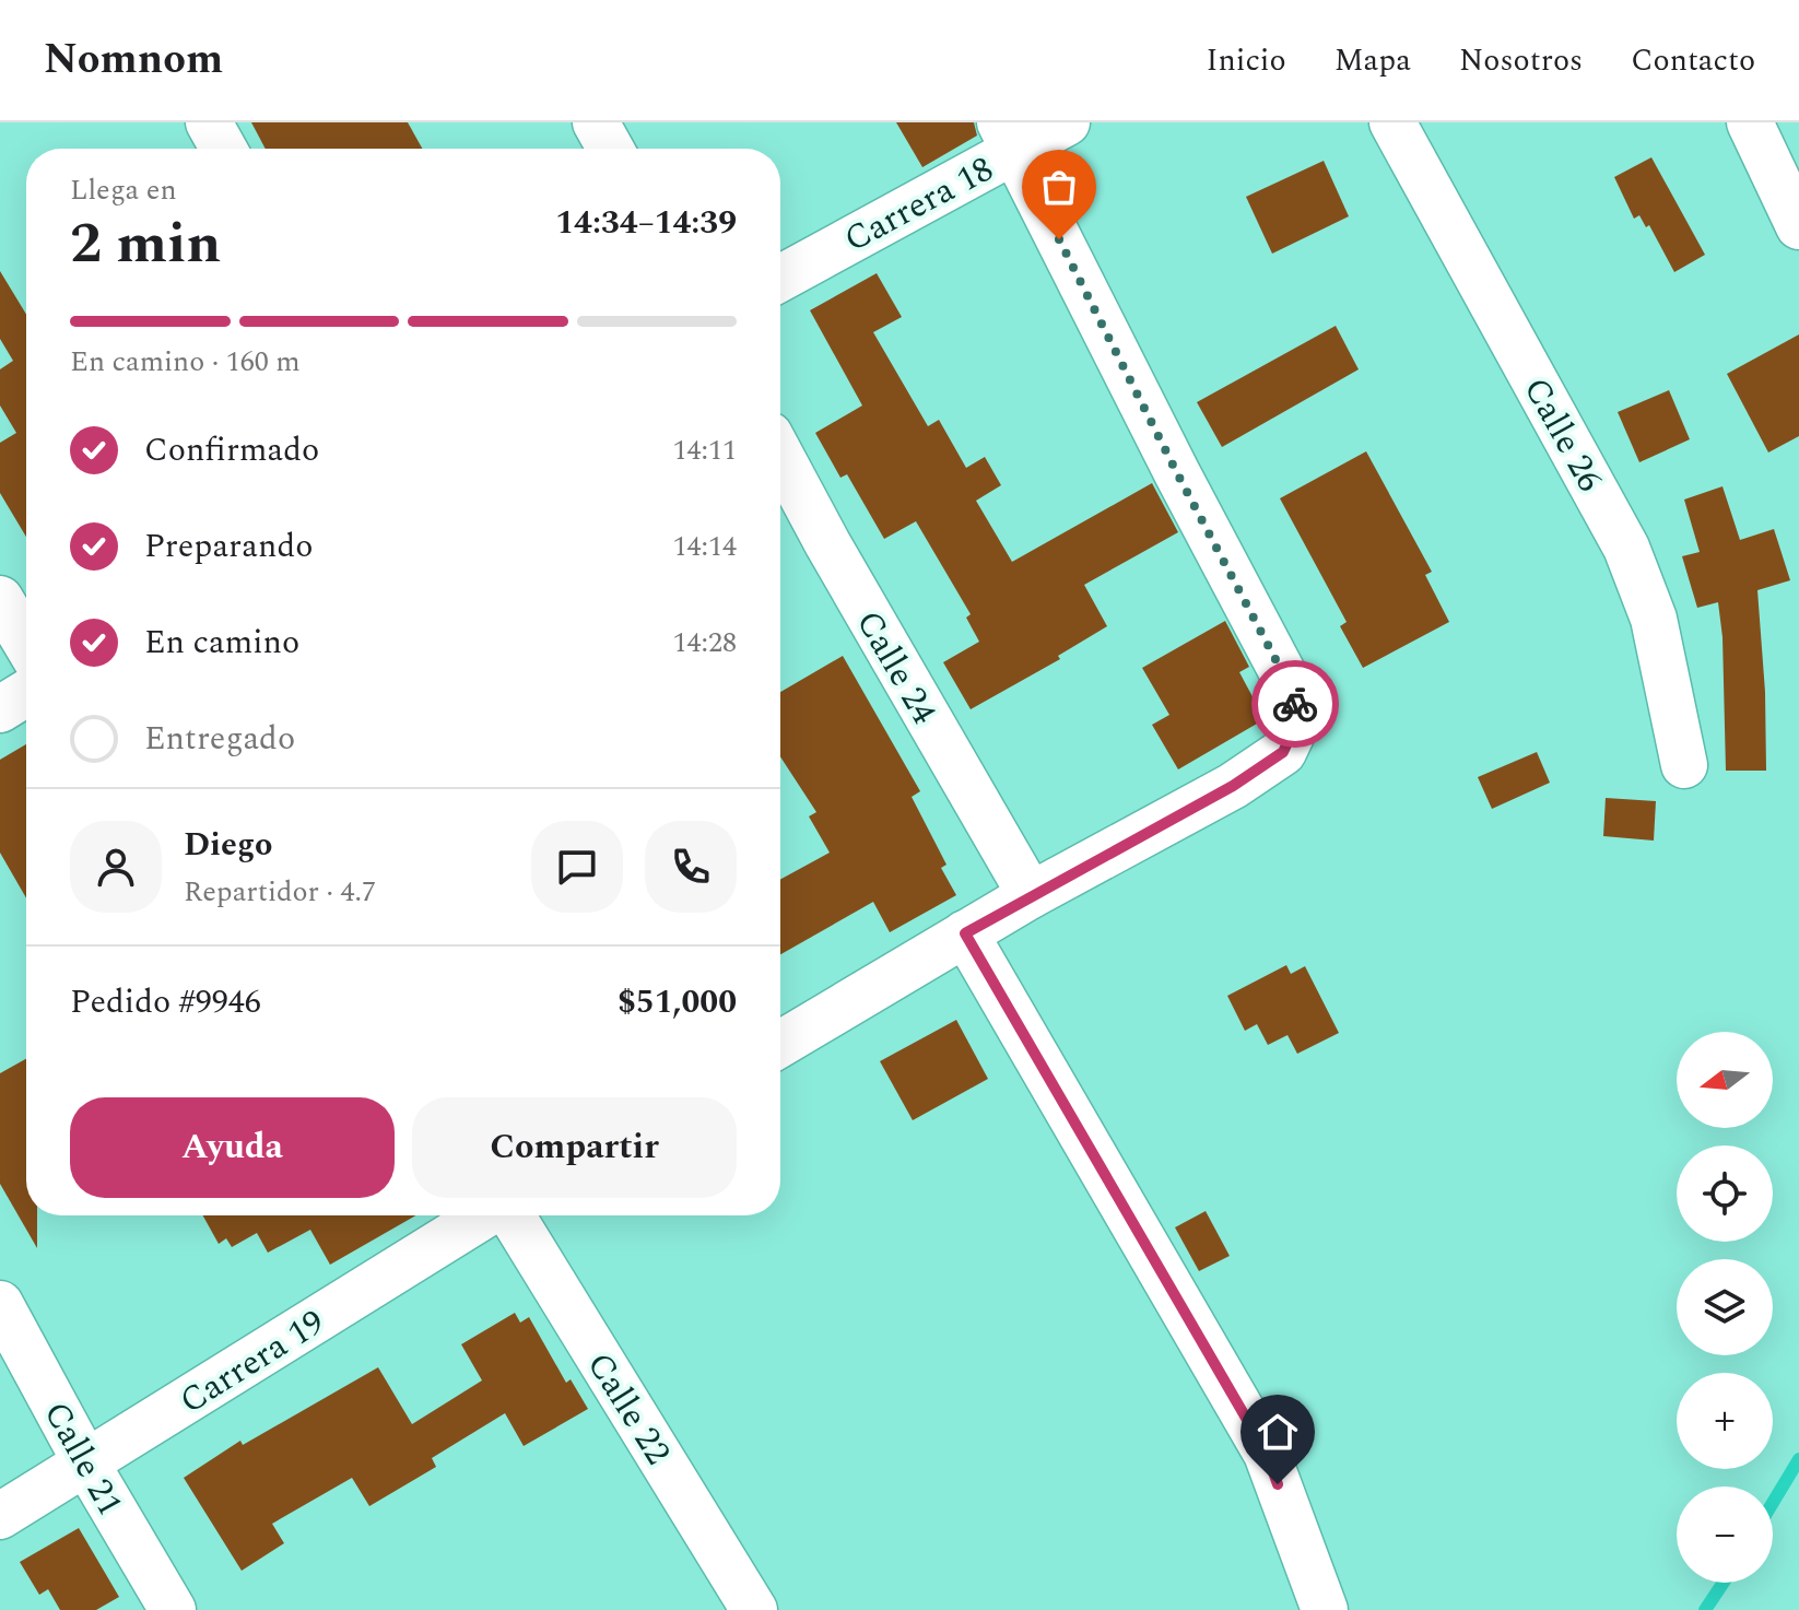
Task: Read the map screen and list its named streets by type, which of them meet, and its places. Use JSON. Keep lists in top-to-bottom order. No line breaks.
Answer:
{"streets":{"street":["Carrera 18","Calle 26","Calle 24","Carrera 19","Calle 22","Calle 21"]},"crossings":[["Carrera 19","Calle 21"]],"north":"left","page":{"header":"Nomnom","nav":["Inicio","Mapa","Nosotros","Contacto"],"heading":["2 min","Llega en","14:34–14:39"],"panel":["Diego","Repartidor · 4.7","Pedido #9946","$51,000"],"bar":"En camino · 160 m","list":[["Confirmado","14:11"],["Preparando","14:14"],["En camino","14:28"],"Entregado"],"map_buttons":["+","−"],"buttons":["Ayuda","Compartir"]}}
